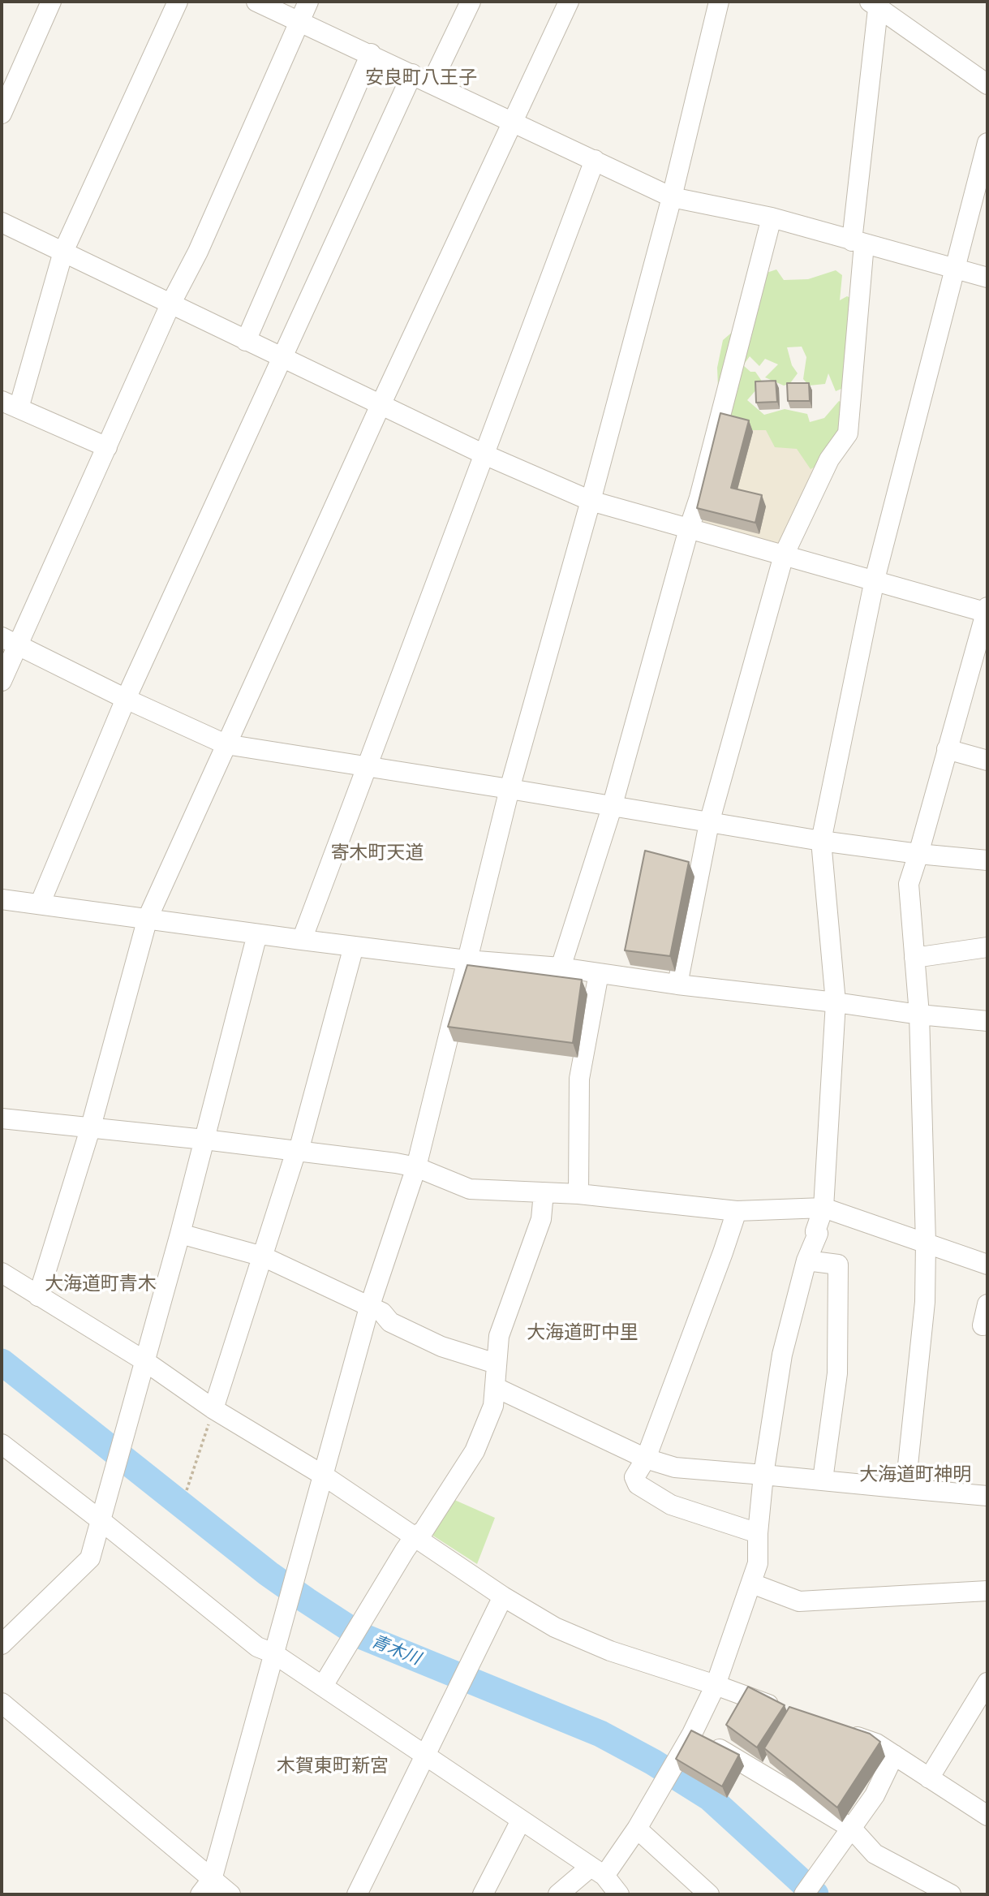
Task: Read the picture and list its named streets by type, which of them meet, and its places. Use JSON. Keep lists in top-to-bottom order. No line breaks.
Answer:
{"districts":["安良町八王子","寄木町天道","大海道町青木","大海道町中里","大海道町神明","木賀東町新宮"],"water":["青木川"]}
